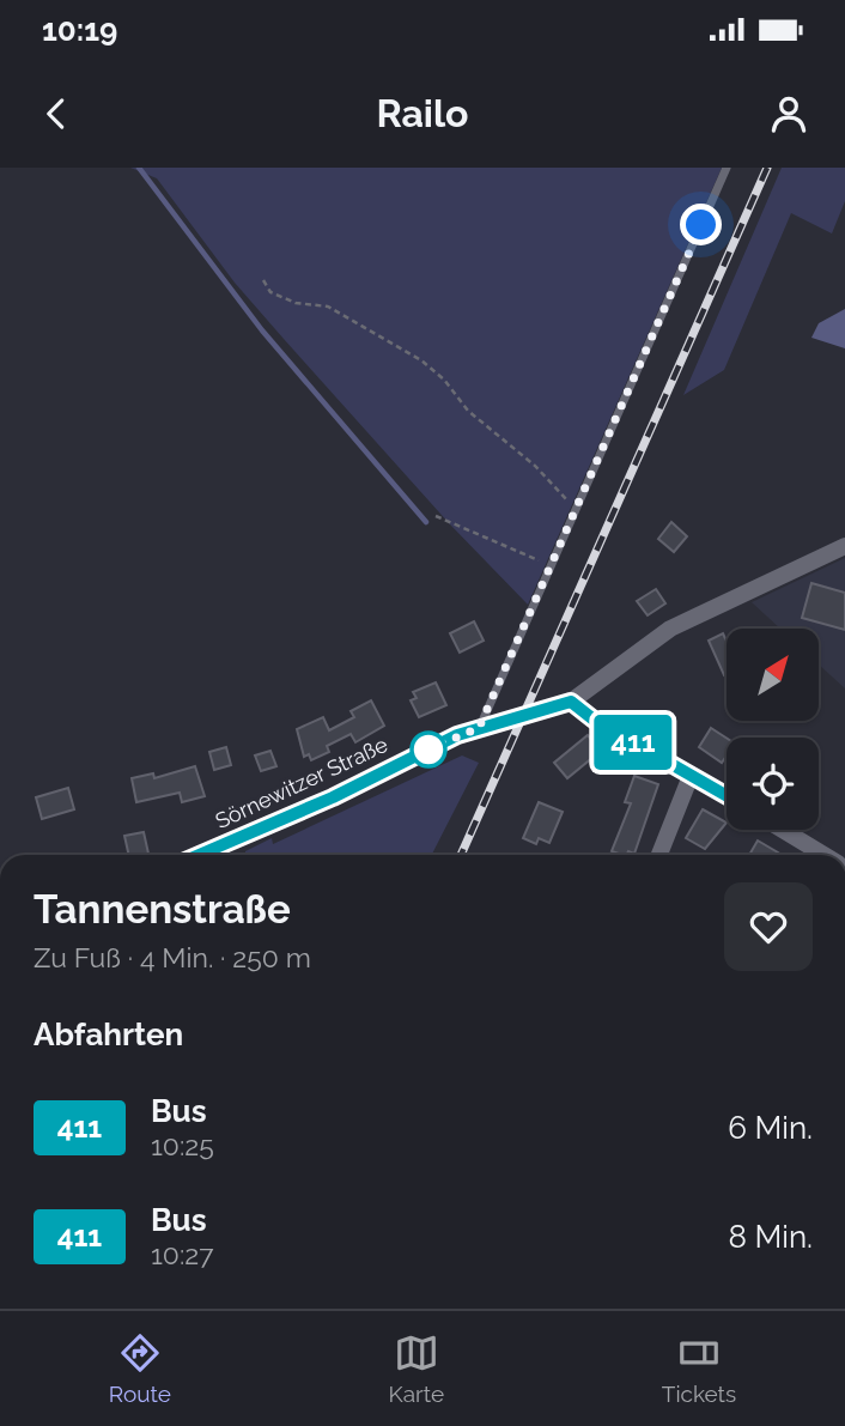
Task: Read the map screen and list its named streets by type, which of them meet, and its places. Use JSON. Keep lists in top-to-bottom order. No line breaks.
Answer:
{"streets":{"street":["Sörnewitzer Straße"]},"lines":["bus line 411"],"north":"top right","page":{"status":"10:19","header":"Railo","on_map":"411","heading":[["Tannenstraße","Zu Fuß · 4 Min. · 250 m"],"Abfahrten"],"list":[{"mark":"411","name":"Bus","note":"10:25","value":"6 Min."},{"mark":"411","name":"Bus","note":"10:27","value":"8 Min."}],"tabs":["Route","Karte","Tickets"]}}
